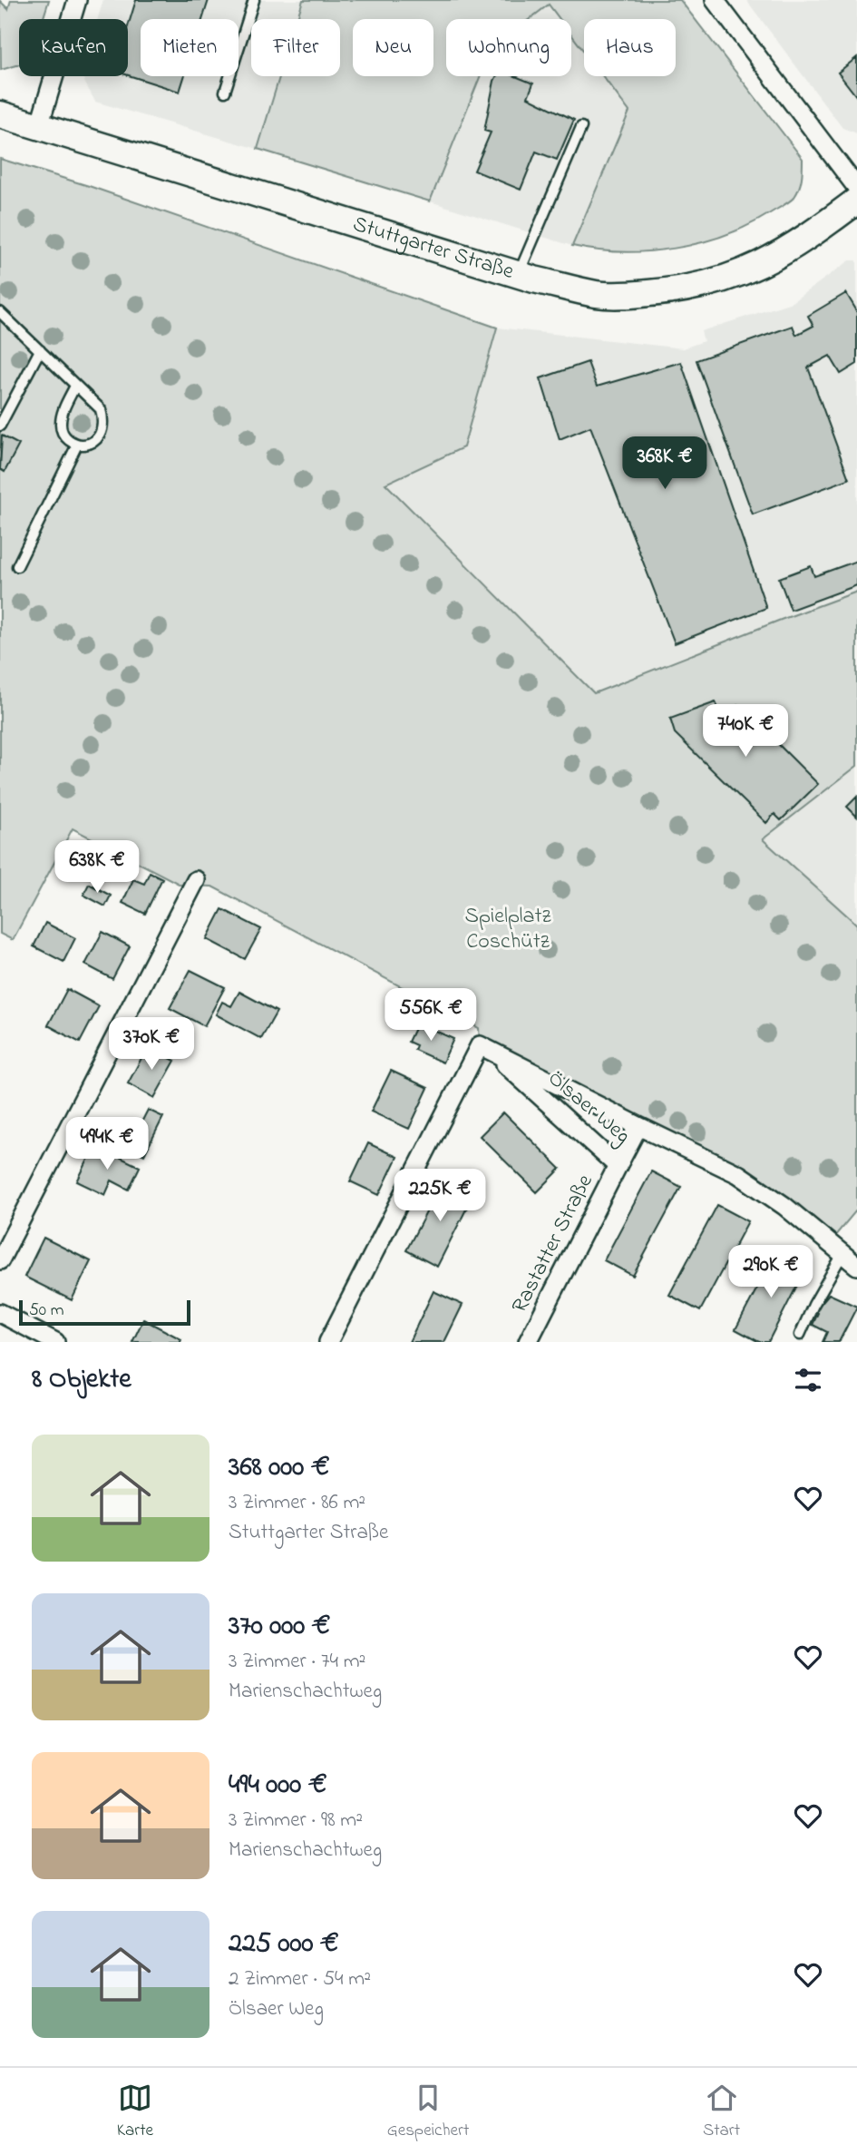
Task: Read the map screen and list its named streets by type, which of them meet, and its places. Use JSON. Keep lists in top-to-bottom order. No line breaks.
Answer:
{"streets":{"main road":["Stuttgarter Straße"],"street":["Ölsaer Weg","Rastatter Straße"]},"crossings":[["Ölsaer Weg","Rastatter Straße"]],"parks":["Spielplatz Coschütz"],"scale_bar":"50 m","page":{"chip":["Kaufen","Mieten","Filter","Neu","Wohnung","Haus"],"price":["368K €","740K €","638K €","556K €","370K €","494K €","225K €","290K €"],"scale":"50 m","heading":"8 Objekte","list":[{"name":"368 000 €","note":"3 Zimmer · 86 m² · Stuttgarter Straße"},{"name":"370 000 €","note":"3 Zimmer · 74 m² · Marienschachtweg"},{"name":"494 000 €","note":"3 Zimmer · 98 m² · Marienschachtweg"},{"name":"225 000 €","note":"2 Zimmer · 54 m² · Ölsaer Weg"}],"tabs":["Karte","Gespeichert","Start"]}}
